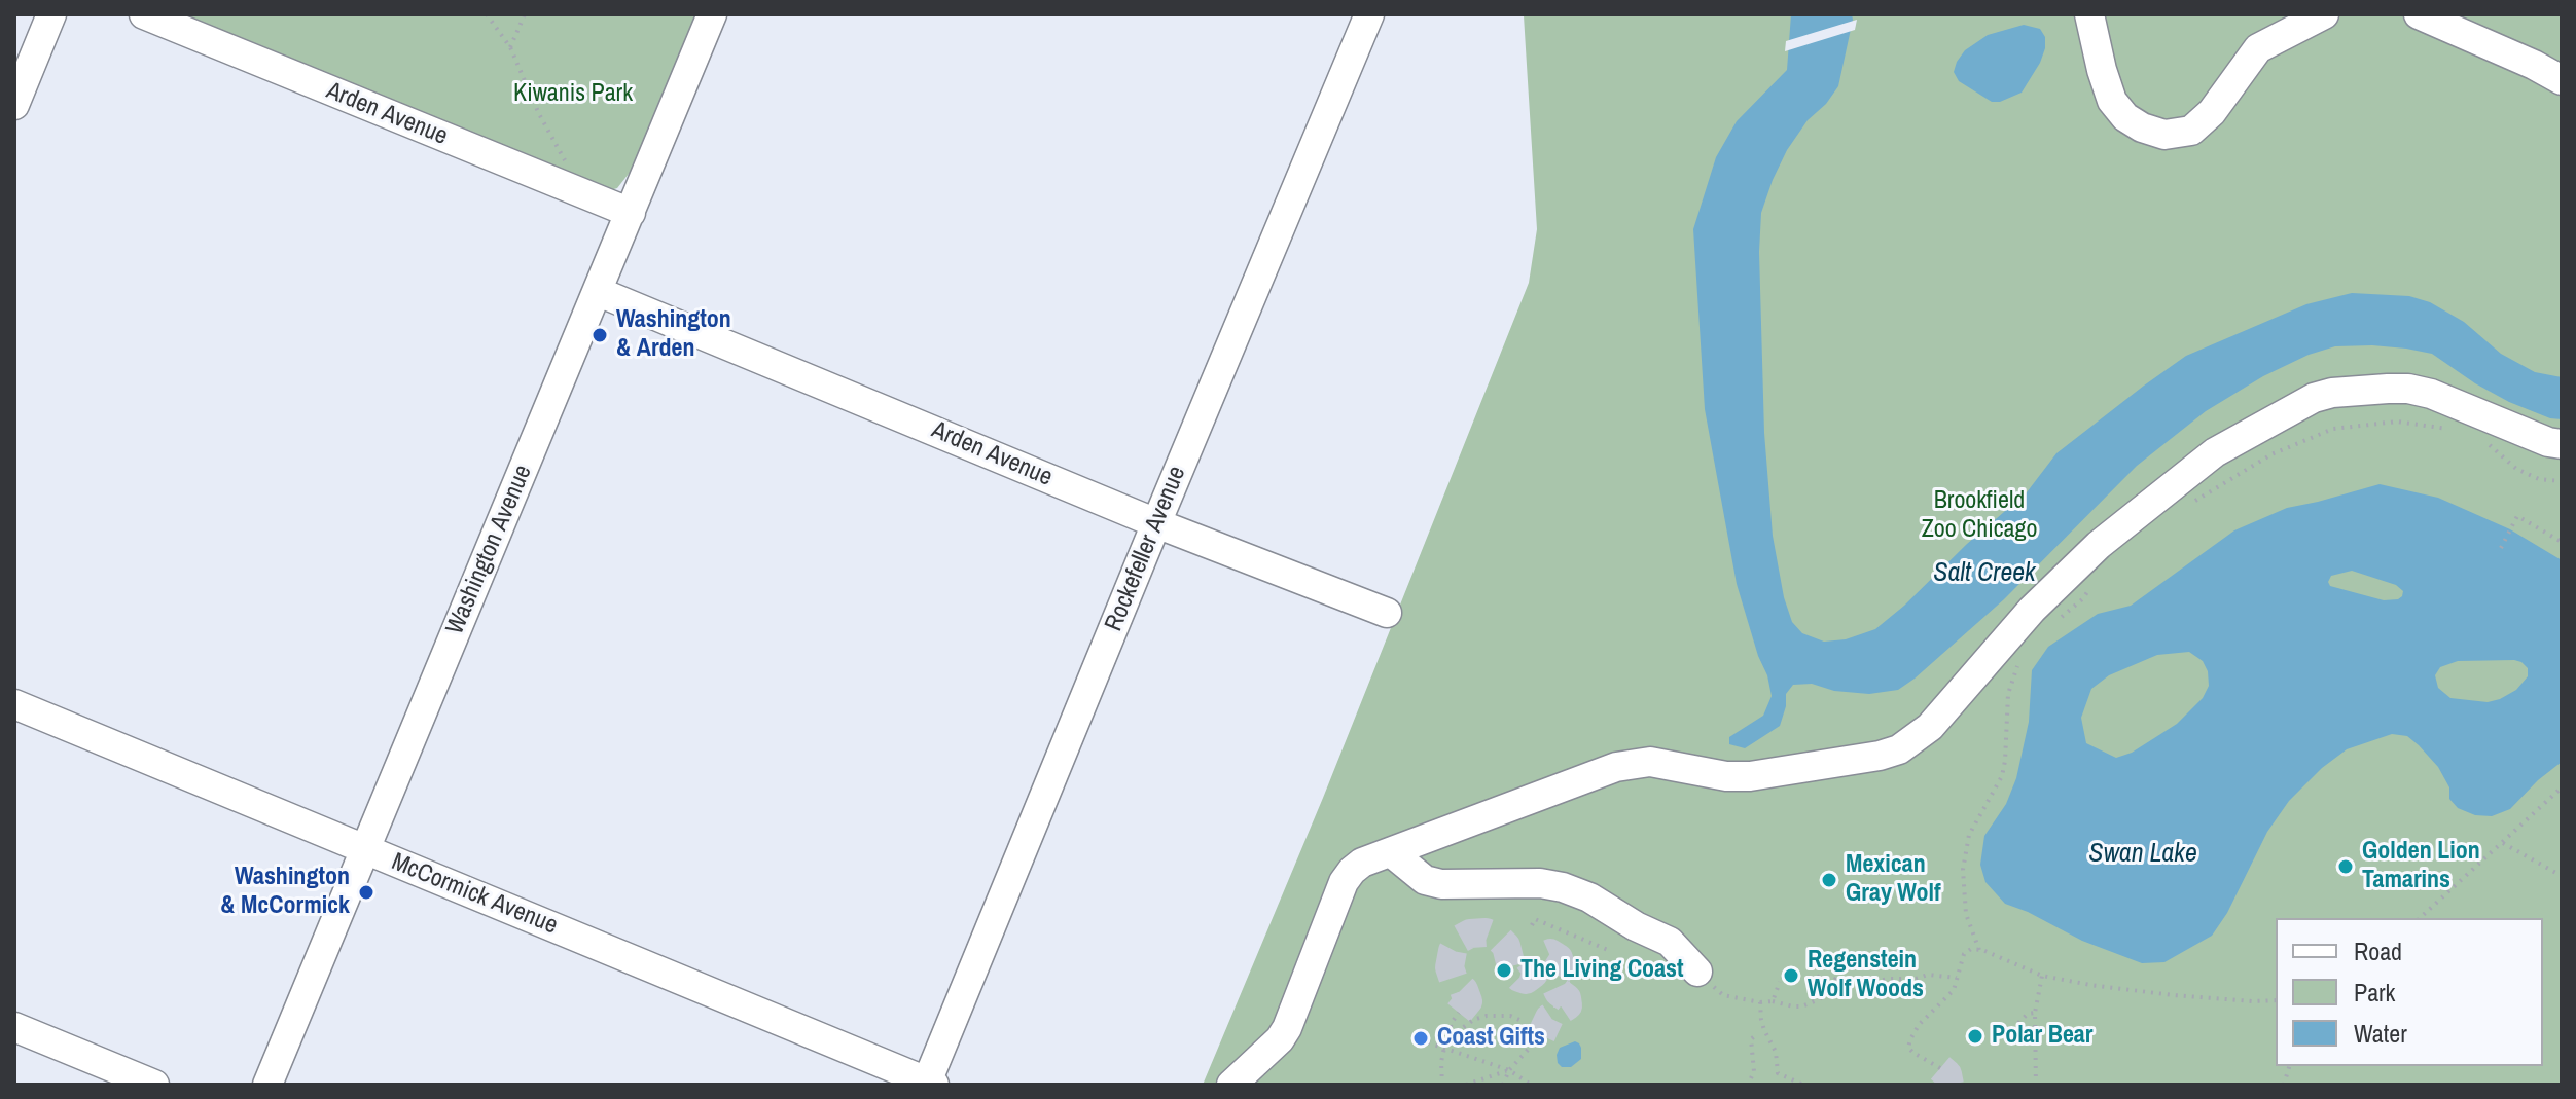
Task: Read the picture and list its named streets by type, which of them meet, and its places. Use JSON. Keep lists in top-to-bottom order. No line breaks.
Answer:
{"streets":{"street":["Arden Avenue","Rockefeller Avenue","Washington Avenue","McCormick Avenue"]},"crossings":[["Arden Avenue","Rockefeller Avenue"],["Arden Avenue","Washington Avenue"],["Rockefeller Avenue","McCormick Avenue"],["Washington Avenue","McCormick Avenue"]],"water":["Salt Creek","Swan Lake"],"parks":["Kiwanis Park","Brookfield Zoo Chicago"],"places":["Washington & Arden","Golden Lion Tamarins","Mexican Gray Wolf","Washington & McCormick","The Living Coast","Regenstein Wolf Woods","Polar Bear","Coast Gifts"],"legend":["Road","Park","Water"]}
